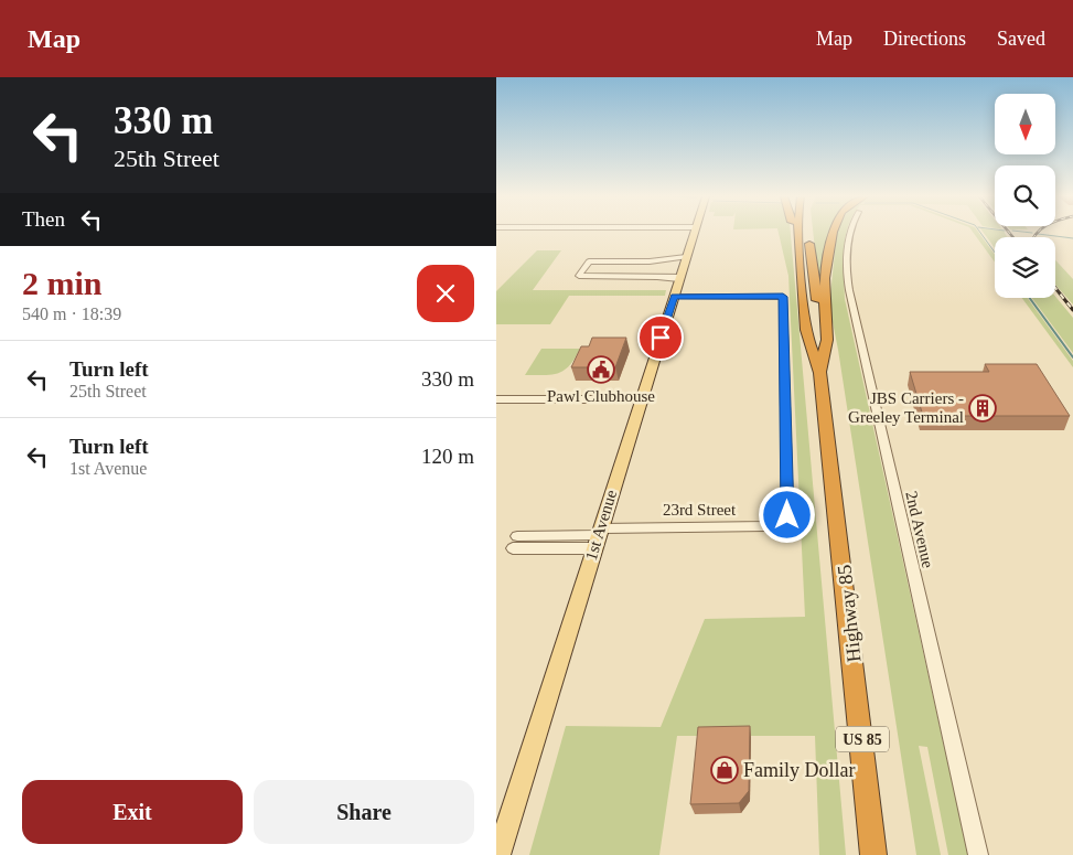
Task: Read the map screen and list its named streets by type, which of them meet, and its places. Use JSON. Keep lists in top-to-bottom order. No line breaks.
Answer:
{"streets":{"highway":["Highway 85","US 85"],"main road":["1st Avenue"],"street":["23rd Street","2nd Avenue"]},"crossings":[["23rd Street","1st Avenue"],["Highway 85","US 85"]],"places":{"public building":["Pawl Clubhouse"],"building":["JBS Carriers - Greeley Terminal"],"shop":["Family Dollar"]},"north":"bottom","page":{"header":"Map","nav":["Map","Directions","Saved"],"turn":["330 m","25th Street"],"then":"Then","heading":["2 min","540 m · 18:39"],"list":[{"name":"Turn left","note":"25th Street","value":"330 m"},{"name":"Turn left","note":"1st Avenue","value":"120 m"}],"buttons":["Exit","Share"]}}
